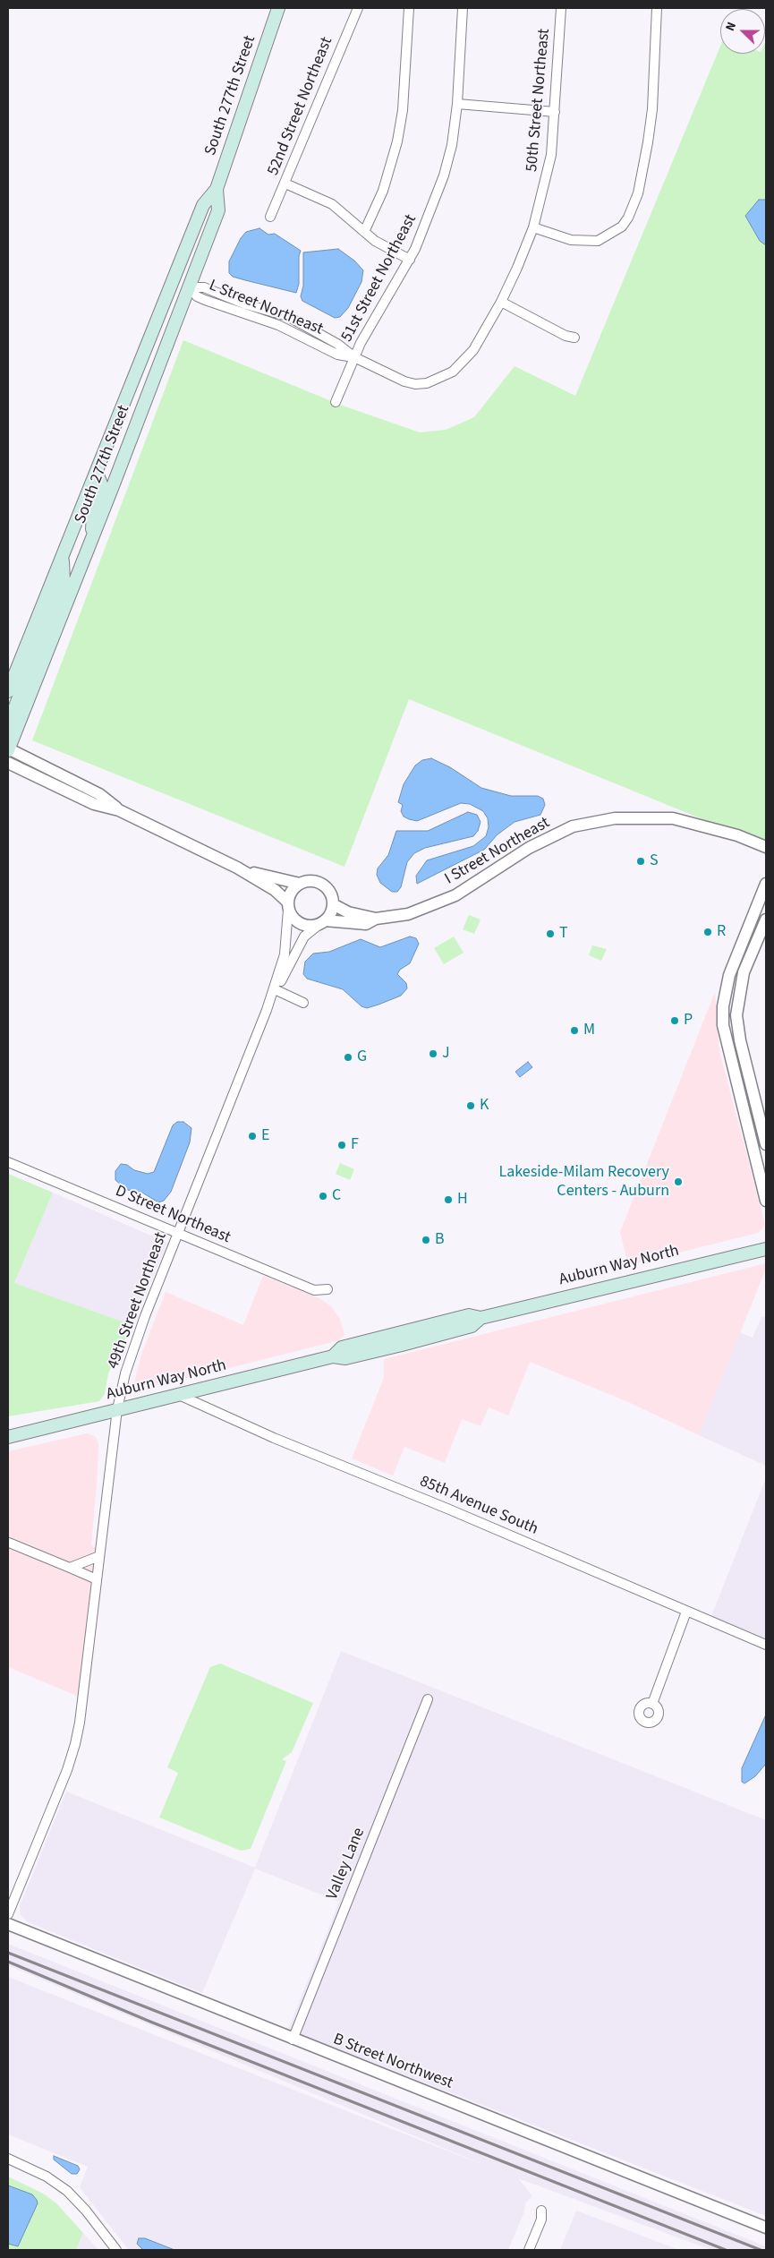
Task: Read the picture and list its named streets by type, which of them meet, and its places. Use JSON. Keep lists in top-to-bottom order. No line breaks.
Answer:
{"streets":{"main road":["South 277th Street","Auburn Way North"],"street":["50th Street Northeast","52nd Street Northeast","51st Street Northeast","L Street Northeast","I Street Northeast","D Street Northeast","49th Street Northeast","85th Avenue South","Valley Lane","B Street Northwest"]},"crossings":[["South 277th Street","L Street Northeast"],["50th Street Northeast","L Street Northeast"],["51st Street Northeast","L Street Northeast"],["I Street Northeast","49th Street Northeast"],["D Street Northeast","49th Street Northeast"],["Auburn Way North","49th Street Northeast"],["Auburn Way North","85th Avenue South"],["Valley Lane","B Street Northwest"]],"places":["S","R","T","P","M","J","G","K","E","F","Lakeside-Milam Recovery Centers - Auburn","C","H","B"],"north":"left"}
